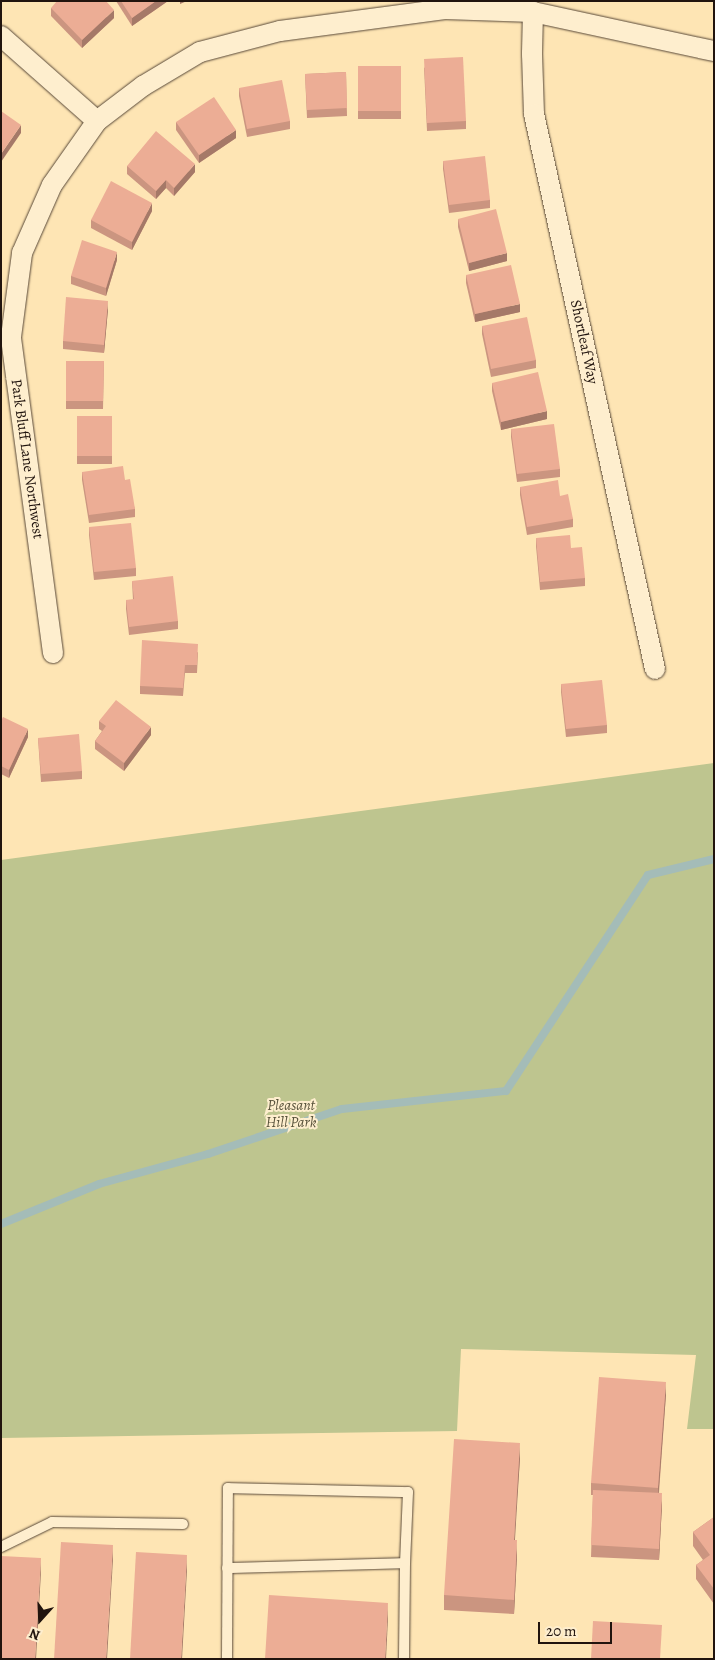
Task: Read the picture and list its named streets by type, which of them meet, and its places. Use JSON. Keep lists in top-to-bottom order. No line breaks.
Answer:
{"streets":{"street":["Shortleaf Way","Park Bluff Lane Northwest"]},"crossings":[["Shortleaf Way","Park Bluff Lane Northwest"]],"parks":["Pleasant Hill Park"],"scale_bar":"20 m","north":"bottom"}
